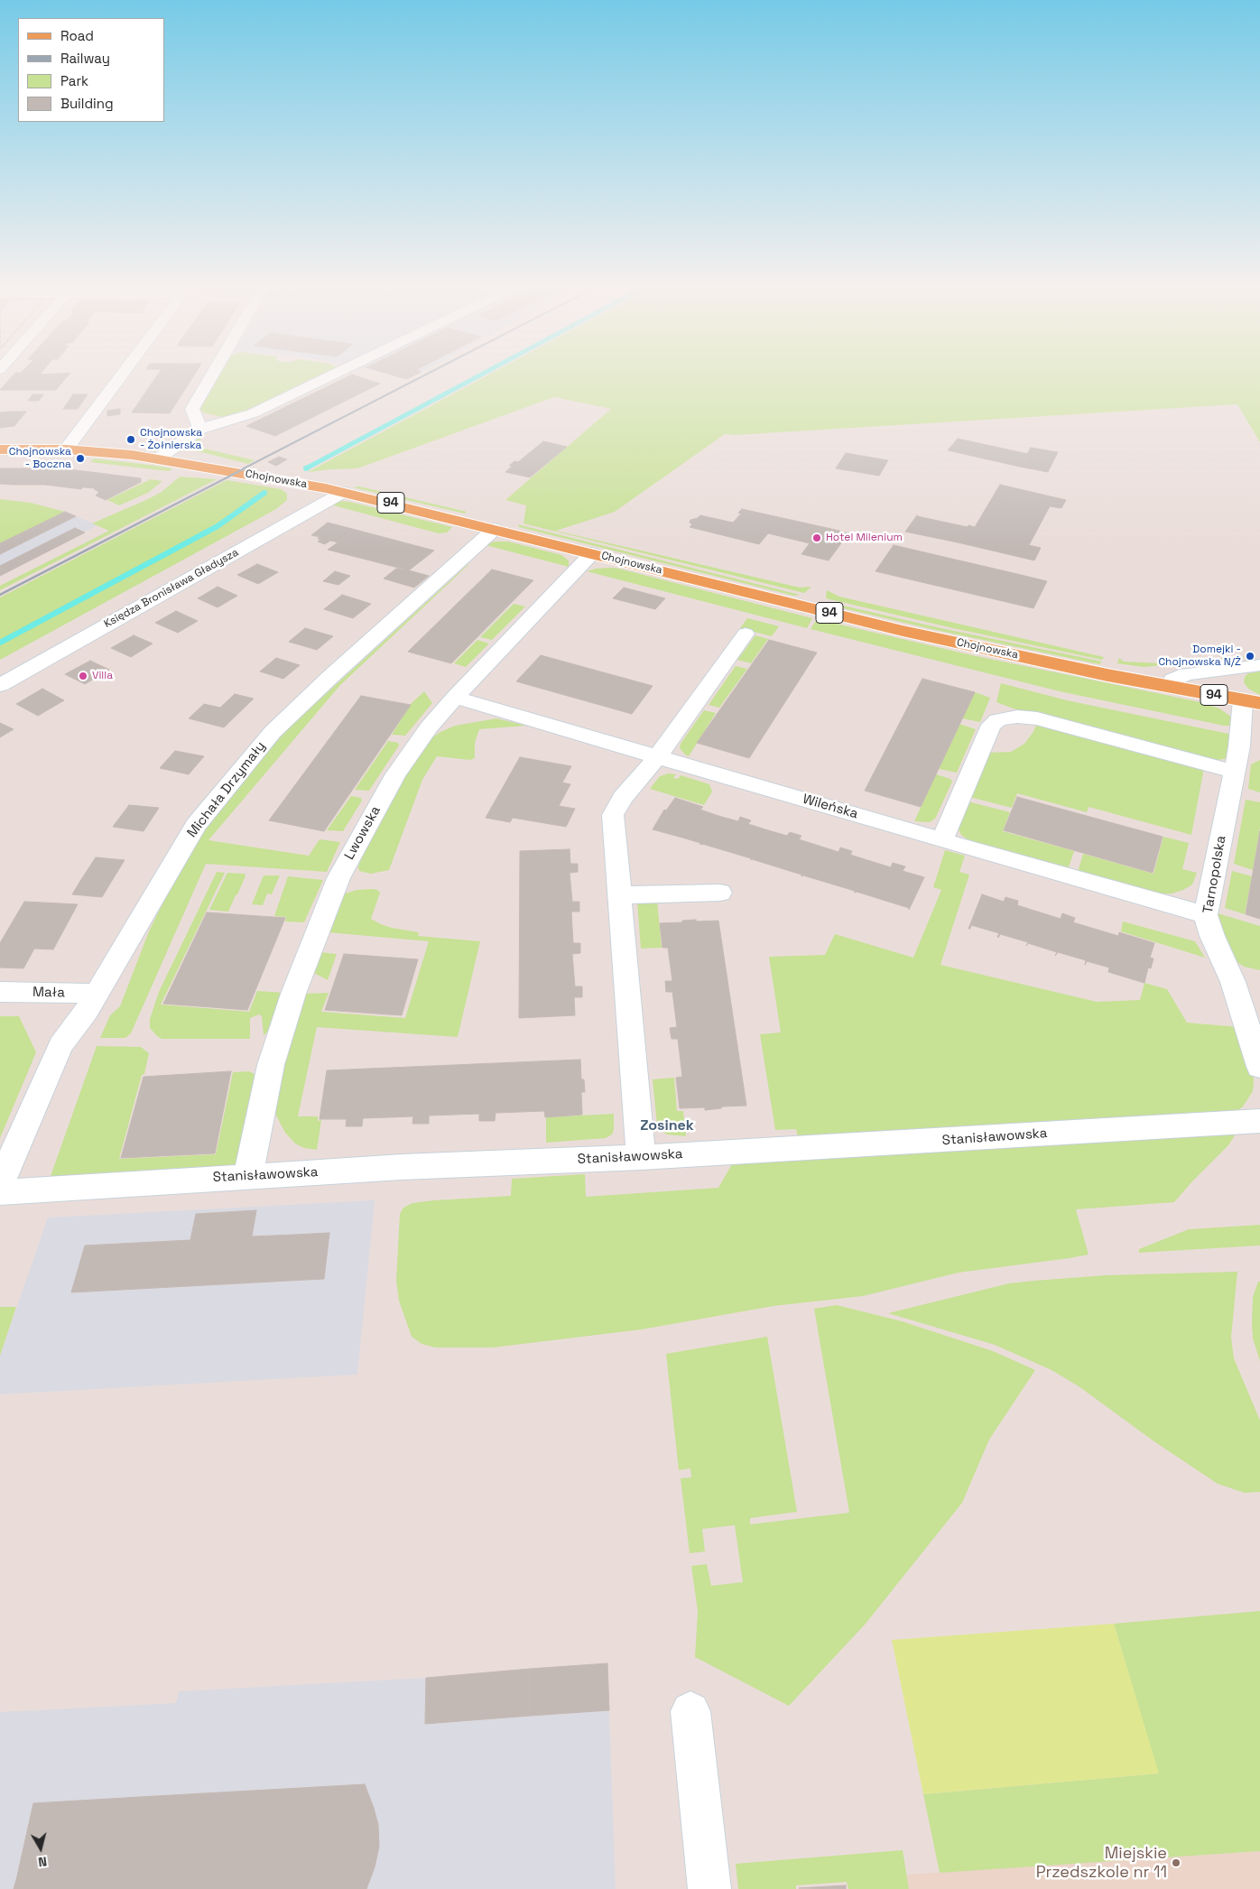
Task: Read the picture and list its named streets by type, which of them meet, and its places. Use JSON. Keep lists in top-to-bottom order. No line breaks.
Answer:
{"streets":{"main road":["Chojnowska","94"],"street":["Księdza Bronisława Gładysza","Michała Drzymały","Wileńska","Lwowska","Tarnopolska","Mała","Stanisławowska"]},"crossings":[["Chojnowska","Księdza Bronisława Gładysza"],["Chojnowska","Michała Drzymały"],["Chojnowska","Lwowska"],["Chojnowska","Tarnopolska"],["Michała Drzymały","Mała"],["Wileńska","Lwowska"],["Wileńska","Tarnopolska"],["Lwowska","Stanisławowska"]],"districts":["Zosinek"],"places":["Chojnowska - Żołnierska","Chojnowska - Boczna","Hotel Milenium","Domejki - Chojnowska N/Ż","Villa","Miejskie Przedszkole nr 11"],"legend":["Road","Railway","Park","Building"],"north":"bottom"}
